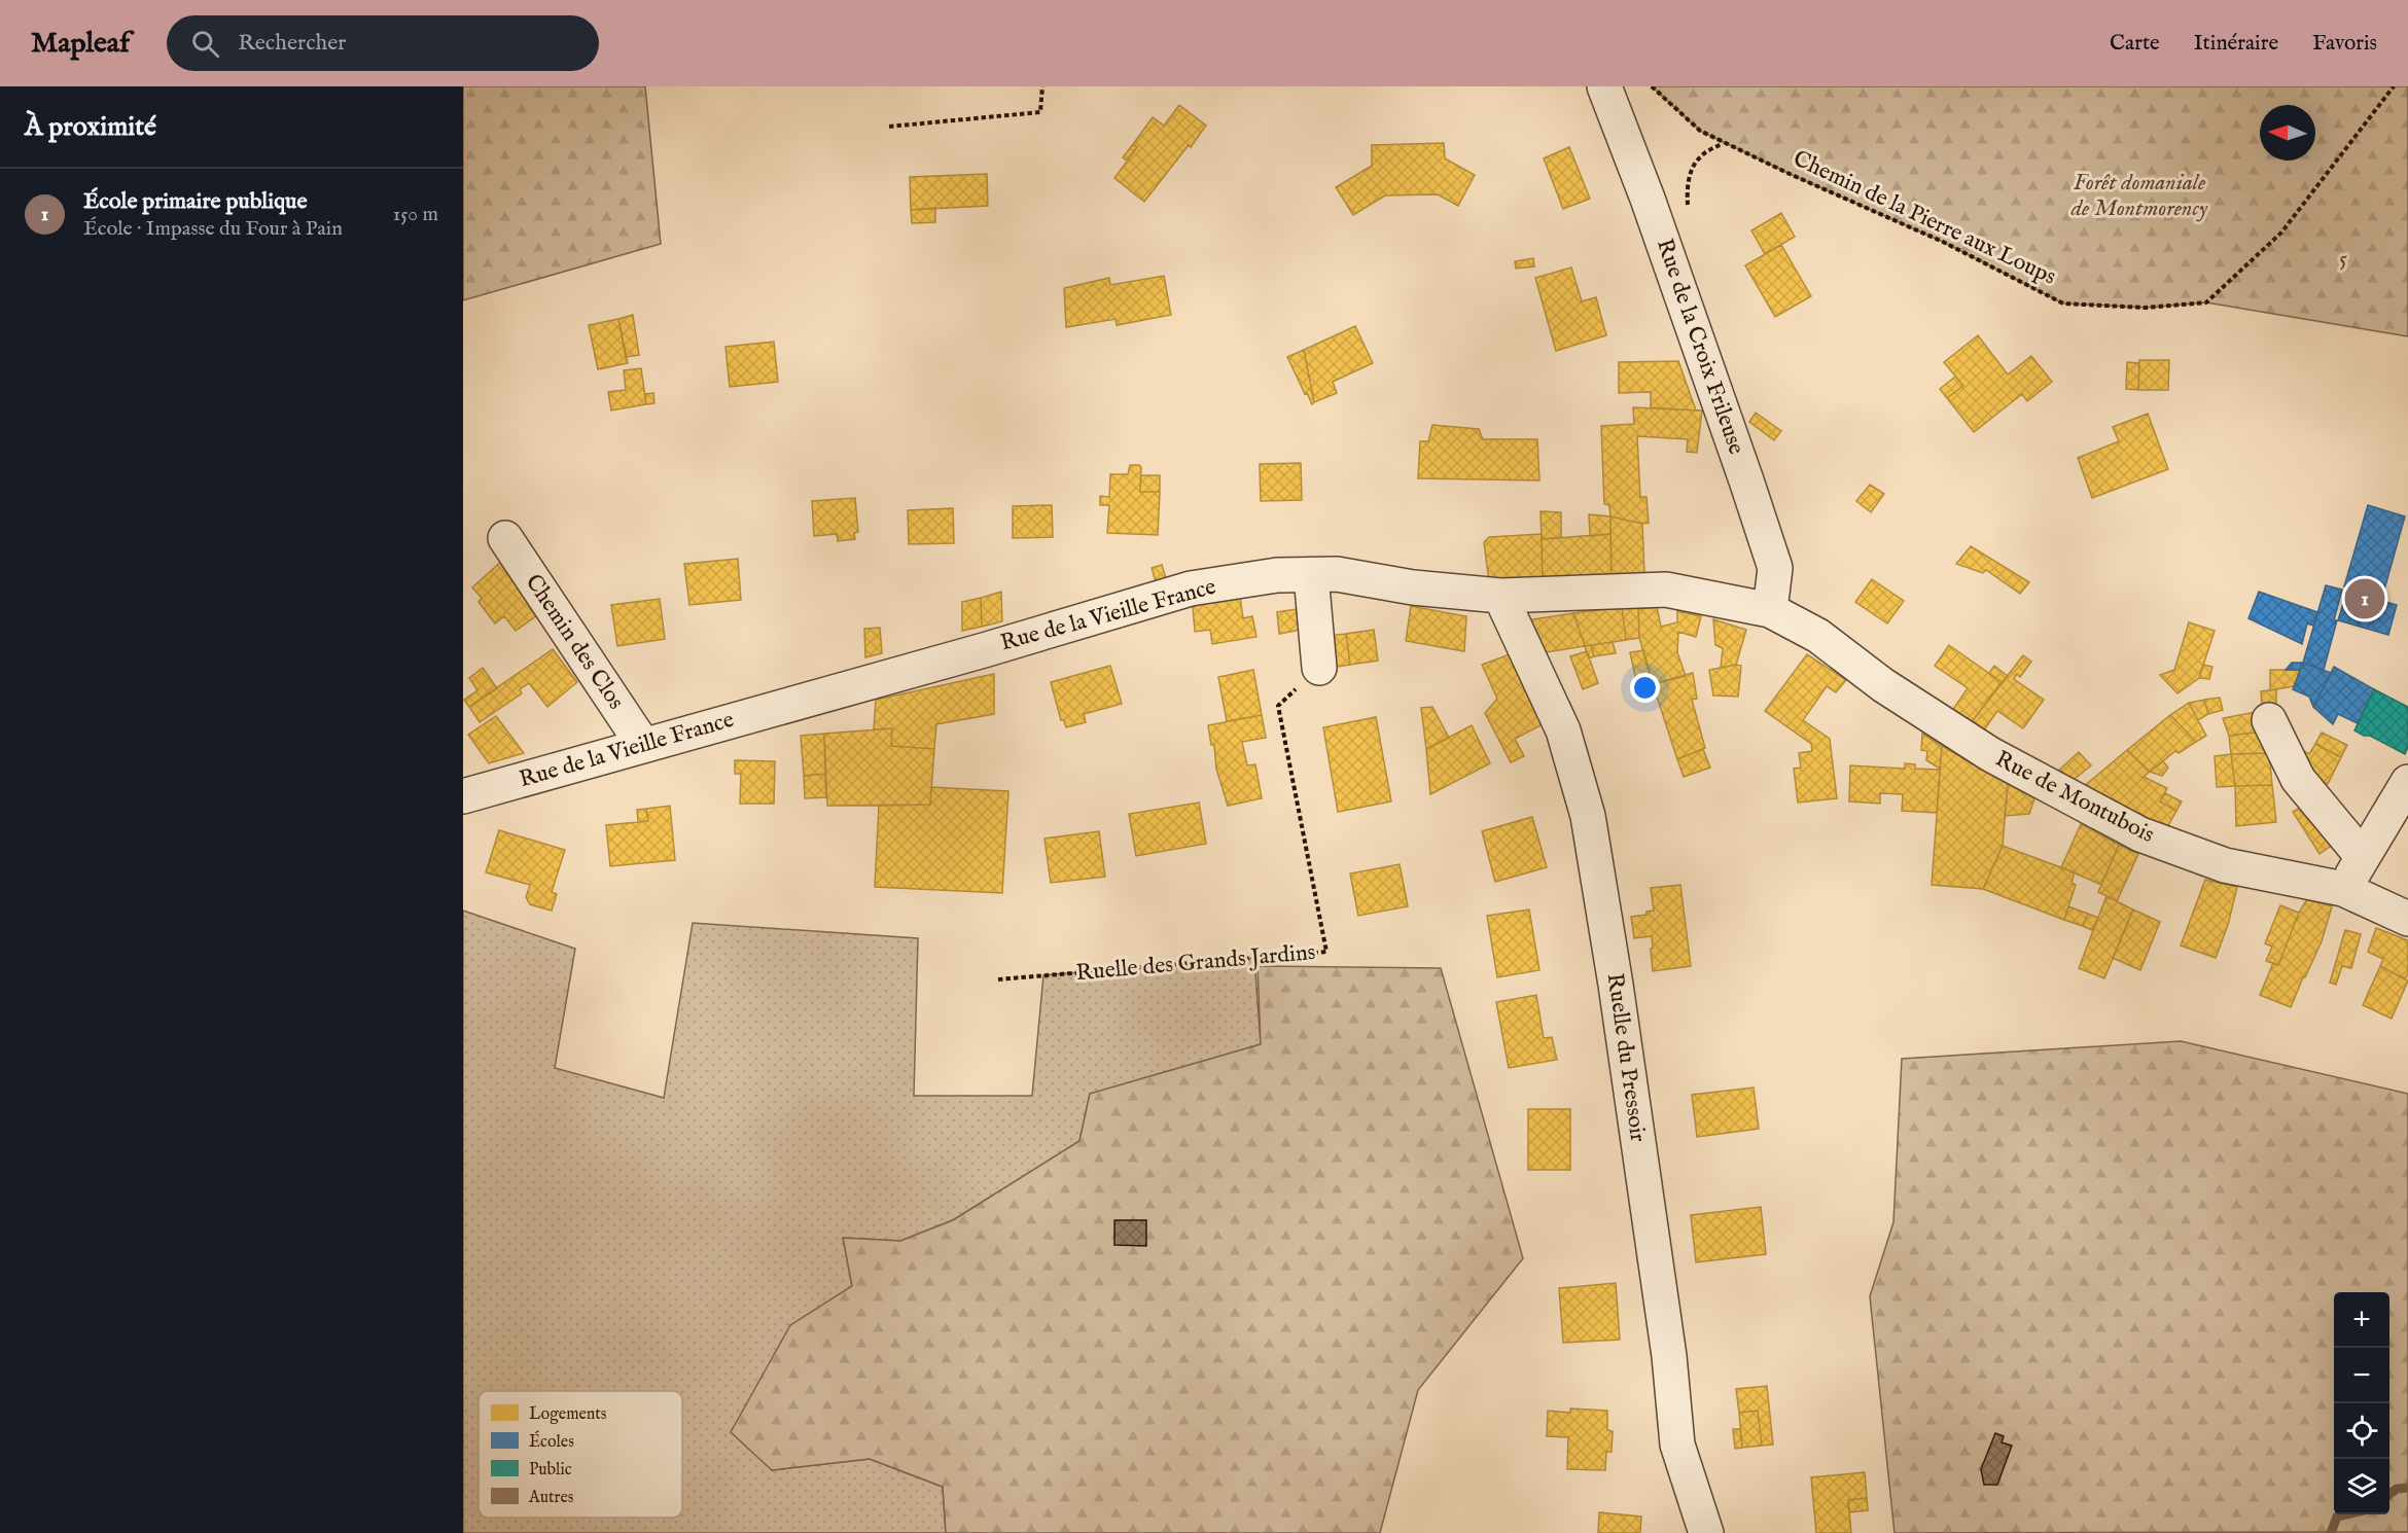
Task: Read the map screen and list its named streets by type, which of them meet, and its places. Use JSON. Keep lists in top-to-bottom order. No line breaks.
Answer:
{"streets":{"street":["Rue de la Croix Frileuse","Rue de la Vieille France","Chemin des Clos","Rue de Montubois","Ruelle du Pressoir"],"path":["Chemin de la Pierre aux Loups","Ruelle des Grands Jardins"]},"crossings":[["Rue de la Croix Frileuse","Rue de la Vieille France"],["Rue de la Croix Frileuse","Rue de Montubois"],["Rue de la Vieille France","Chemin des Clos"],["Rue de la Vieille France","Rue de Montubois"],["Rue de la Vieille France","Ruelle du Pressoir"]],"parks":["Forêt domaniale de Montmorency","5"],"legend":["Logements","Écoles","Public","Autres"],"north":"left","page":{"header":"Mapleaf","search":"Rechercher","nav":["Carte","Itinéraire","Favoris"],"heading":"À proximité","list":[{"mark":"1","name":"École primaire publique","note":"École · Impasse du Four à Pain","value":"150 m"}],"pins":"1","map_buttons":["+","−"]}}
